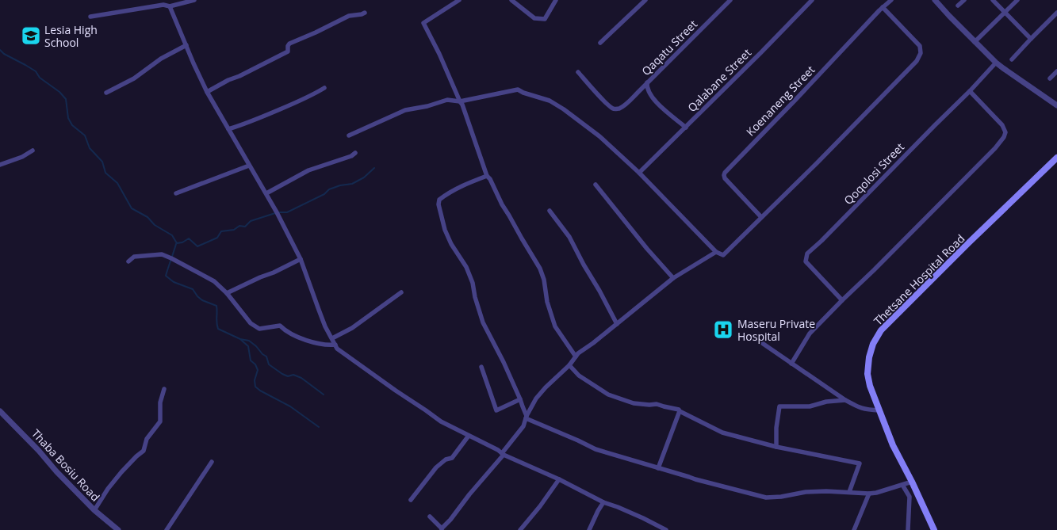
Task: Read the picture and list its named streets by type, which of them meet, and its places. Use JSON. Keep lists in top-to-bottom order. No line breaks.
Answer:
{"streets":{"main road":["Thetsane Hospital Road"],"street":["Qaqatu Street","Qalabane Street","Koenaneng Street","Qoqolosi Street","Thaba Bosiu Road"]},"crossings":[["Qaqatu Street","Qalabane Street"]],"places":{"school or university":["Lesia High School"],"hospital":["Maseru Private Hospital"]}}
